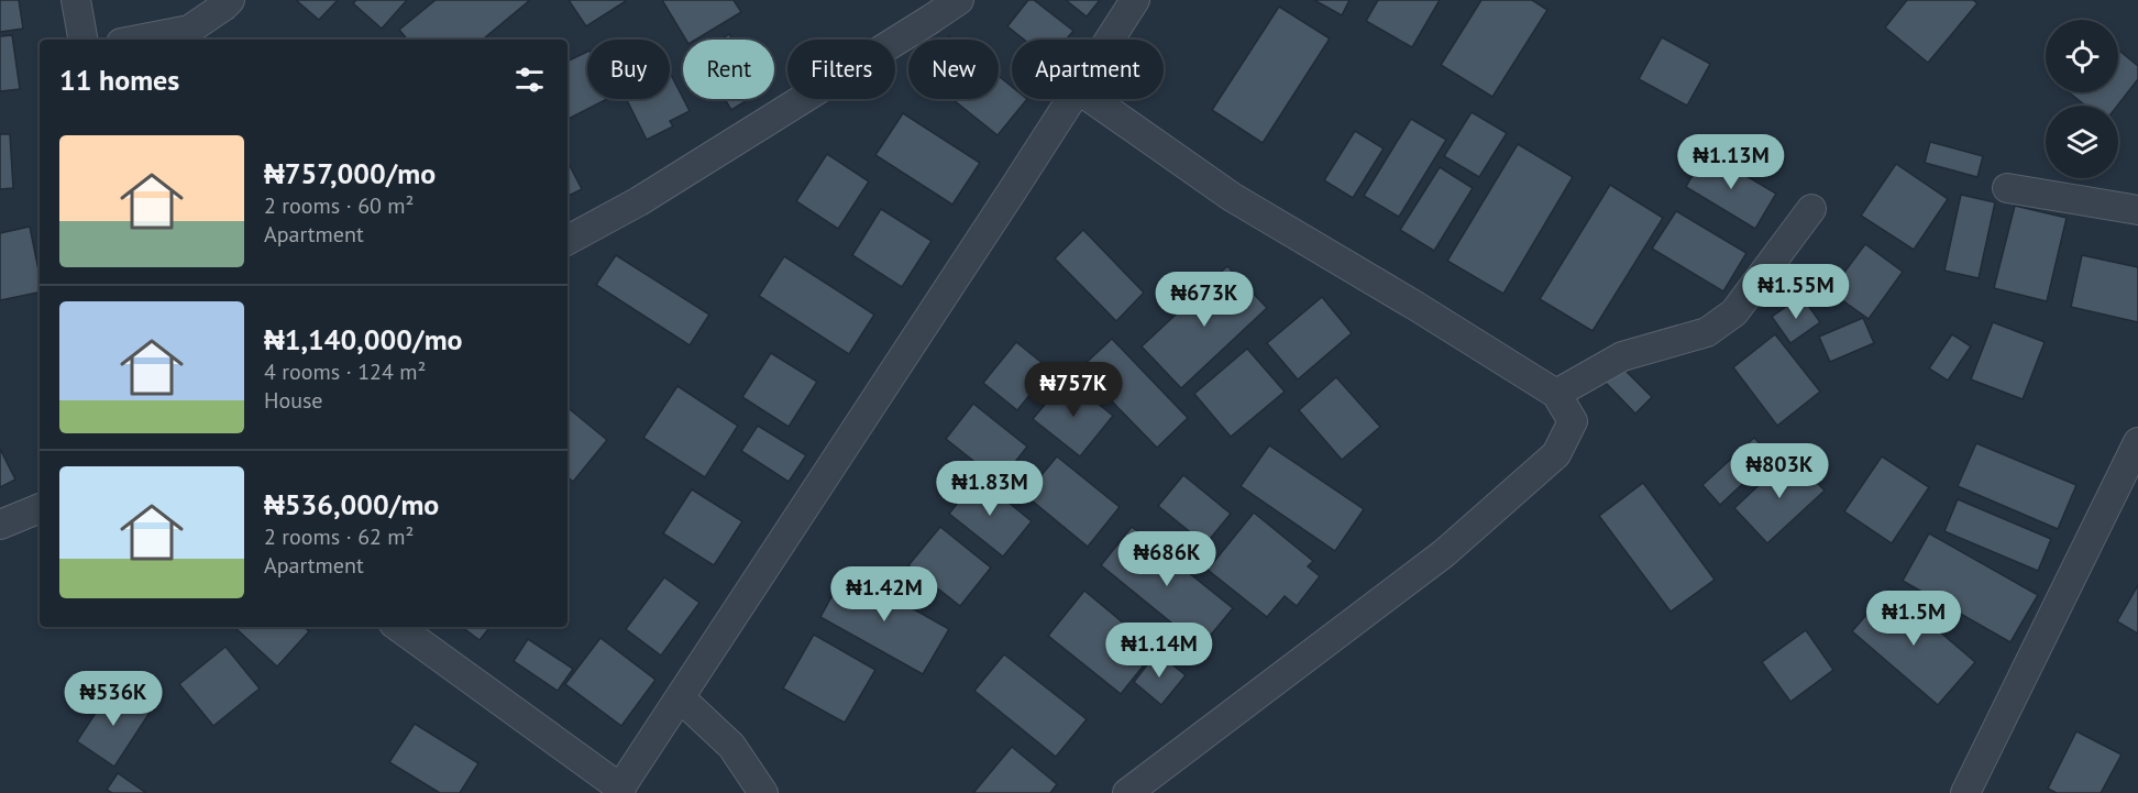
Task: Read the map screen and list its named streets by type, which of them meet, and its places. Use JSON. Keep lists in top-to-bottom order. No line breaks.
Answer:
{"page":{"chip":["Buy","Rent","Filters","New","Apartment"],"heading":"11 homes","list":[{"name":"₦757,000/mo","note":"2 rooms · 60 m² · Apartment"},{"name":"₦1,140,000/mo","note":"4 rooms · 124 m² · House"},{"name":"₦536,000/mo","note":"2 rooms · 62 m² · Apartment"}],"price":["₦1.13M","₦1.55M","₦673K","₦757K","₦803K","₦1.83M","₦686K","₦1.42M","₦1.5M","₦1.14M","₦536K"]}}
